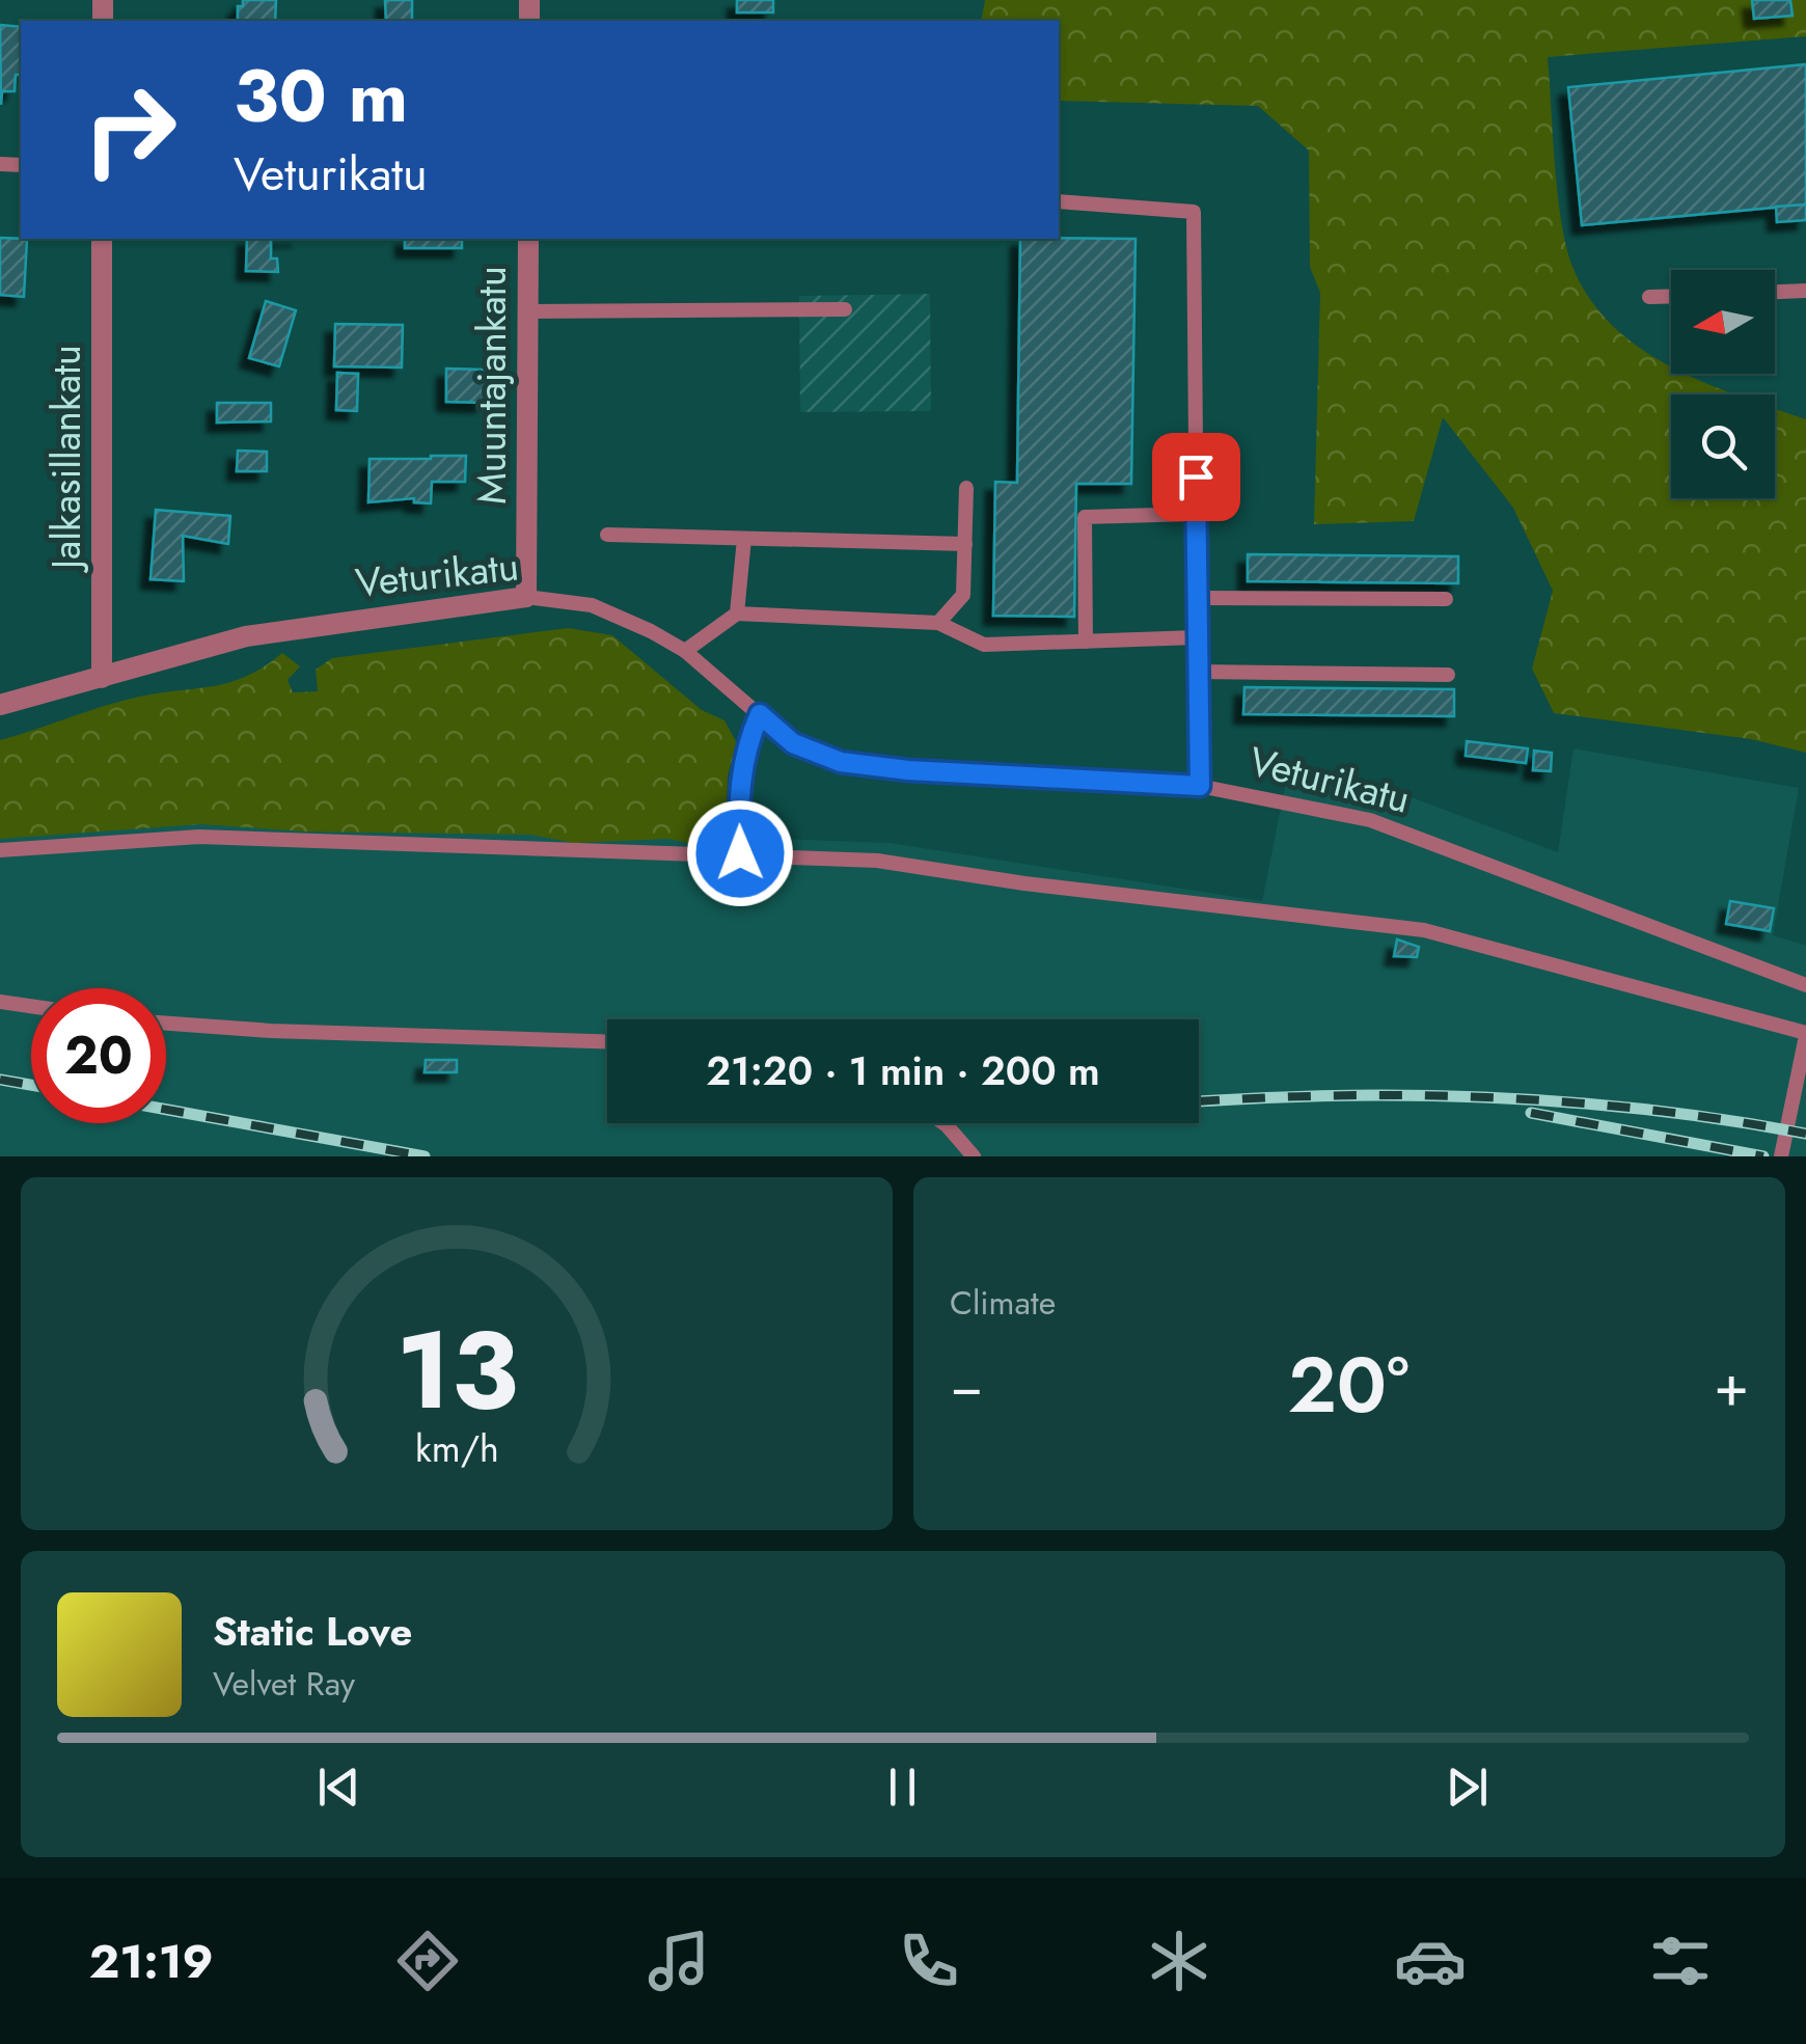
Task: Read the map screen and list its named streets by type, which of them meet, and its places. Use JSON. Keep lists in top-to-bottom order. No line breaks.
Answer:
{"streets":{"street":["Muuntajankatu","Jalkasillankatu","Veturikatu"]},"crossings":[["Muuntajankatu","Veturikatu"],["Jalkasillankatu","Veturikatu"]],"north":"left","page":{"turn":["30 m","Veturikatu"],"limit":"20","trip":"21:20 · 1 min · 200 m","tile":"Climate","heat":["−","20°","+"],"song":["Static Love","Velvet Ray"],"tabs":"21:19","gauge":["13","km/h"]}}
